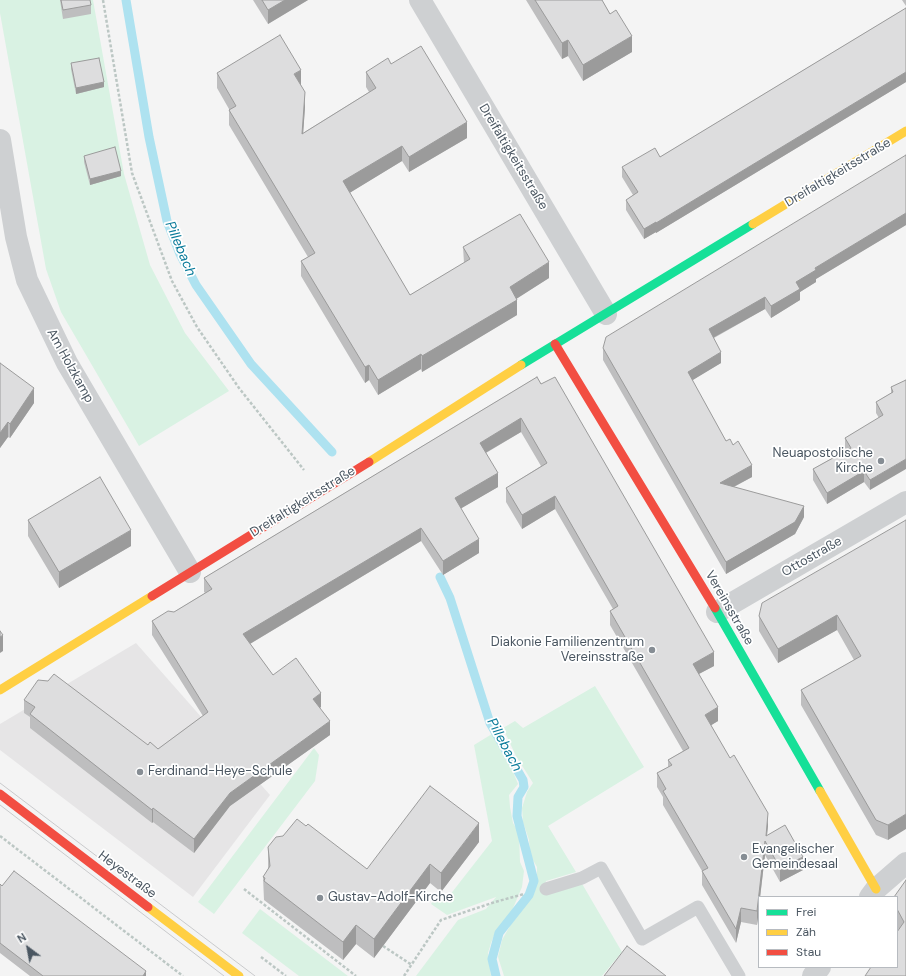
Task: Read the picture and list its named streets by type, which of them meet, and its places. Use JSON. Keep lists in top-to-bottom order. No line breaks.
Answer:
{"streets":{"street":["Dreifaltigkeitsstraße","Am Holzkamp","Ottostraße","Vereinsstraße","Heyestraße"]},"crossings":[["Dreifaltigkeitsstraße","Am Holzkamp"],["Dreifaltigkeitsstraße","Vereinsstraße"],["Ottostraße","Vereinsstraße"]],"water":["Pillebach"],"places":["Neuapostolische Kirche","Diakonie Familienzentrum Vereinsstraße","Ferdinand-Heye-Schule","Evangelischer Gemeindesaal","Gustav-Adolf-Kirche"],"legend":["Frei","Zäh","Stau"],"north":"top left"}
